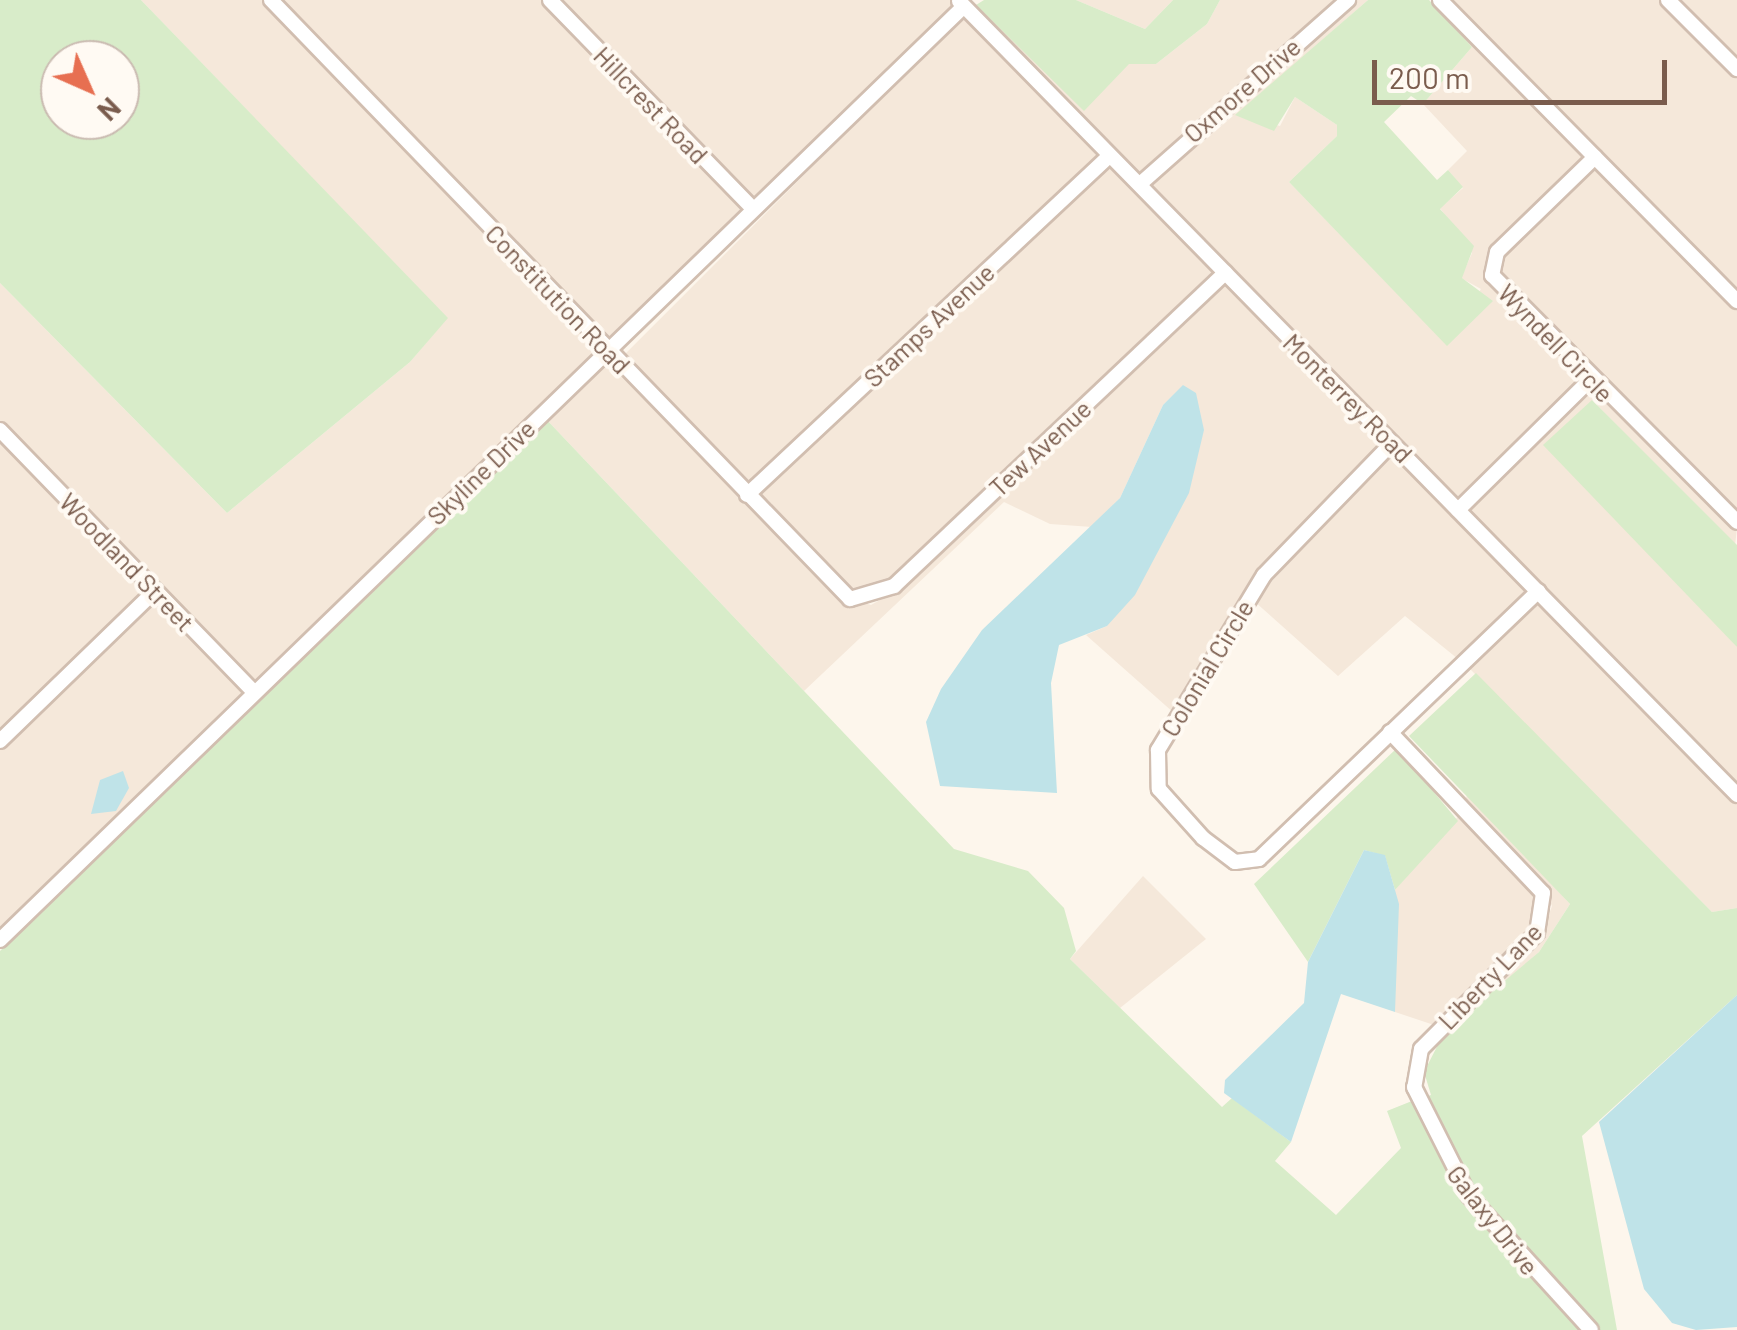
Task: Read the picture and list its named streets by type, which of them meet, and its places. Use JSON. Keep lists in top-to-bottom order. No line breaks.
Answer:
{"streets":{"street":["Oxmore Drive","Hillcrest Road","Constitution Road","Stamps Avenue","Wyndell Circle","Monterrey Road","Tew Avenue","Skyline Drive","Woodland Street","Colonial Circle","Liberty Lane","Galaxy Drive"]},"crossings":[["Oxmore Drive","Monterrey Road"],["Hillcrest Road","Skyline Drive"],["Constitution Road","Stamps Avenue"],["Constitution Road","Tew Avenue"],["Constitution Road","Skyline Drive"],["Stamps Avenue","Monterrey Road"],["Monterrey Road","Tew Avenue"],["Monterrey Road","Skyline Drive"],["Monterrey Road","Colonial Circle"],["Skyline Drive","Woodland Street"],["Colonial Circle","Liberty Lane"],["Liberty Lane","Galaxy Drive"]],"scale_bar":"200 m","north":"bottom right"}
